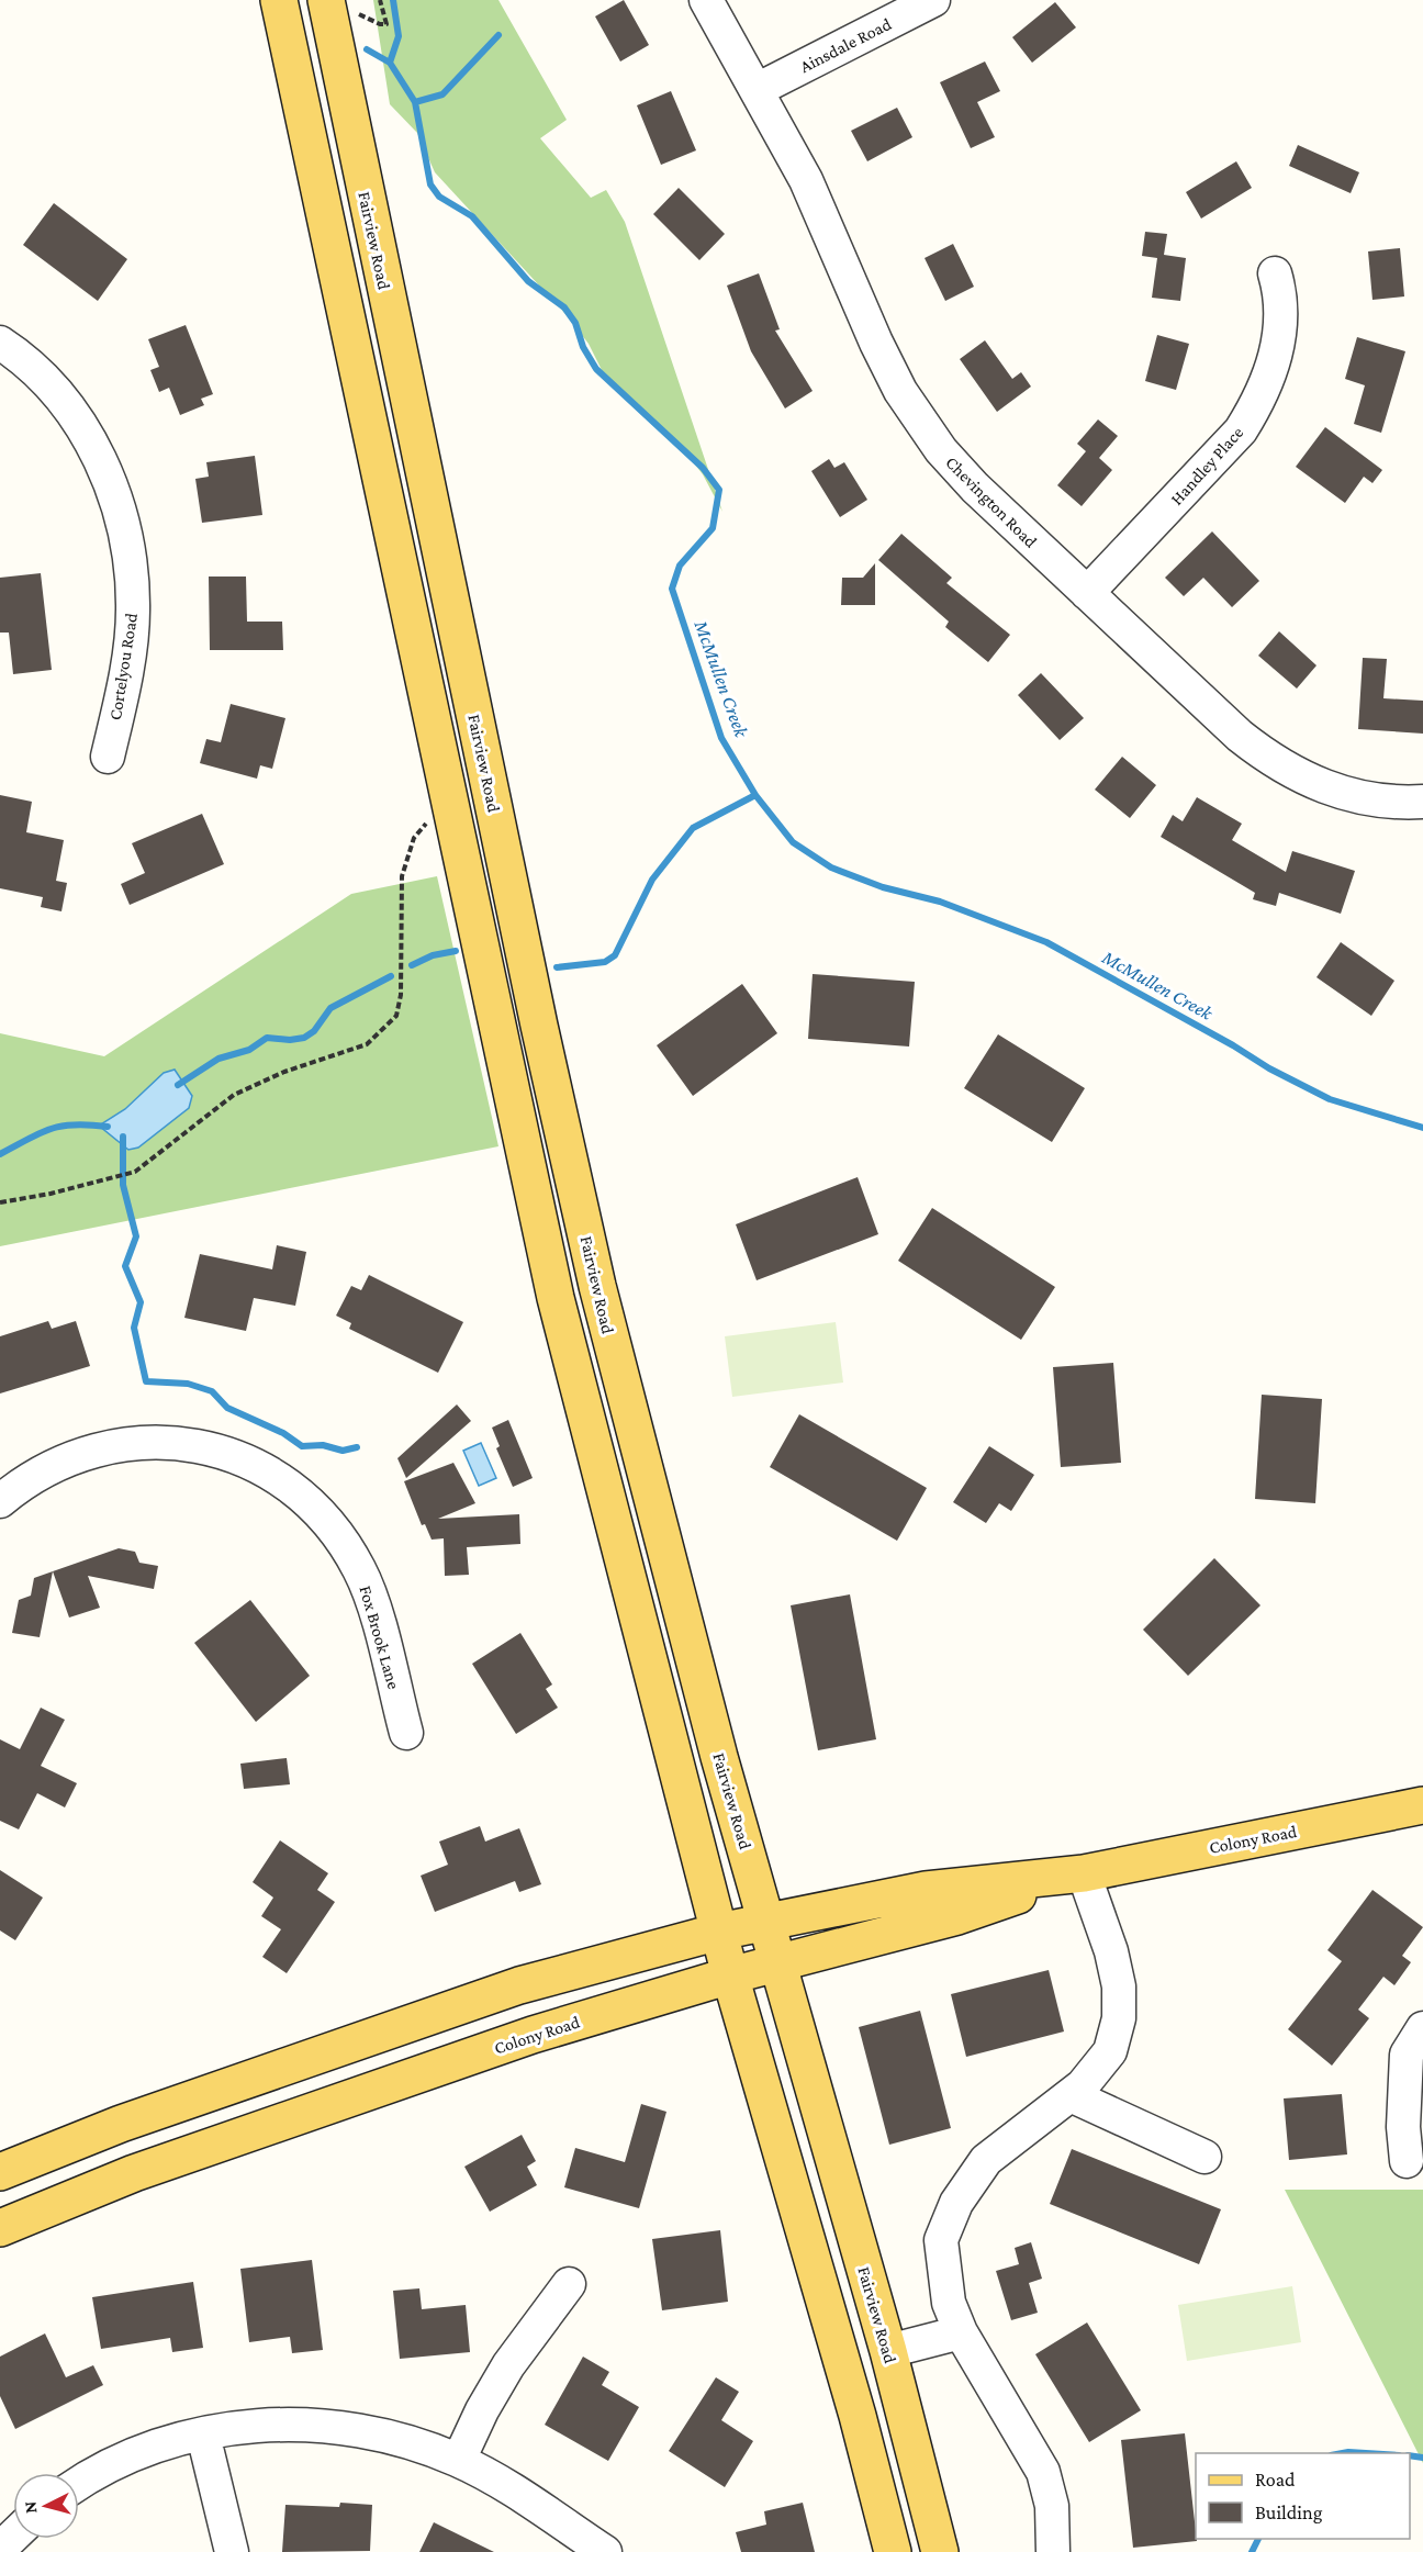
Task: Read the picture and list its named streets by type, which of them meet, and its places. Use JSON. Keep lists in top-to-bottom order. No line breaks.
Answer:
{"streets":{"main road":["Fairview Road","Colony Road"],"street":["Ainsdale Road","Handley Place","Chevington Road","Cortelyou Road","Fox Brook Lane"]},"crossings":[["Ainsdale Road","Chevington Road"],["Fairview Road","Colony Road"],["Handley Place","Chevington Road"]],"water":["McMullen Creek"],"legend":["Road","Building"],"north":"left"}
